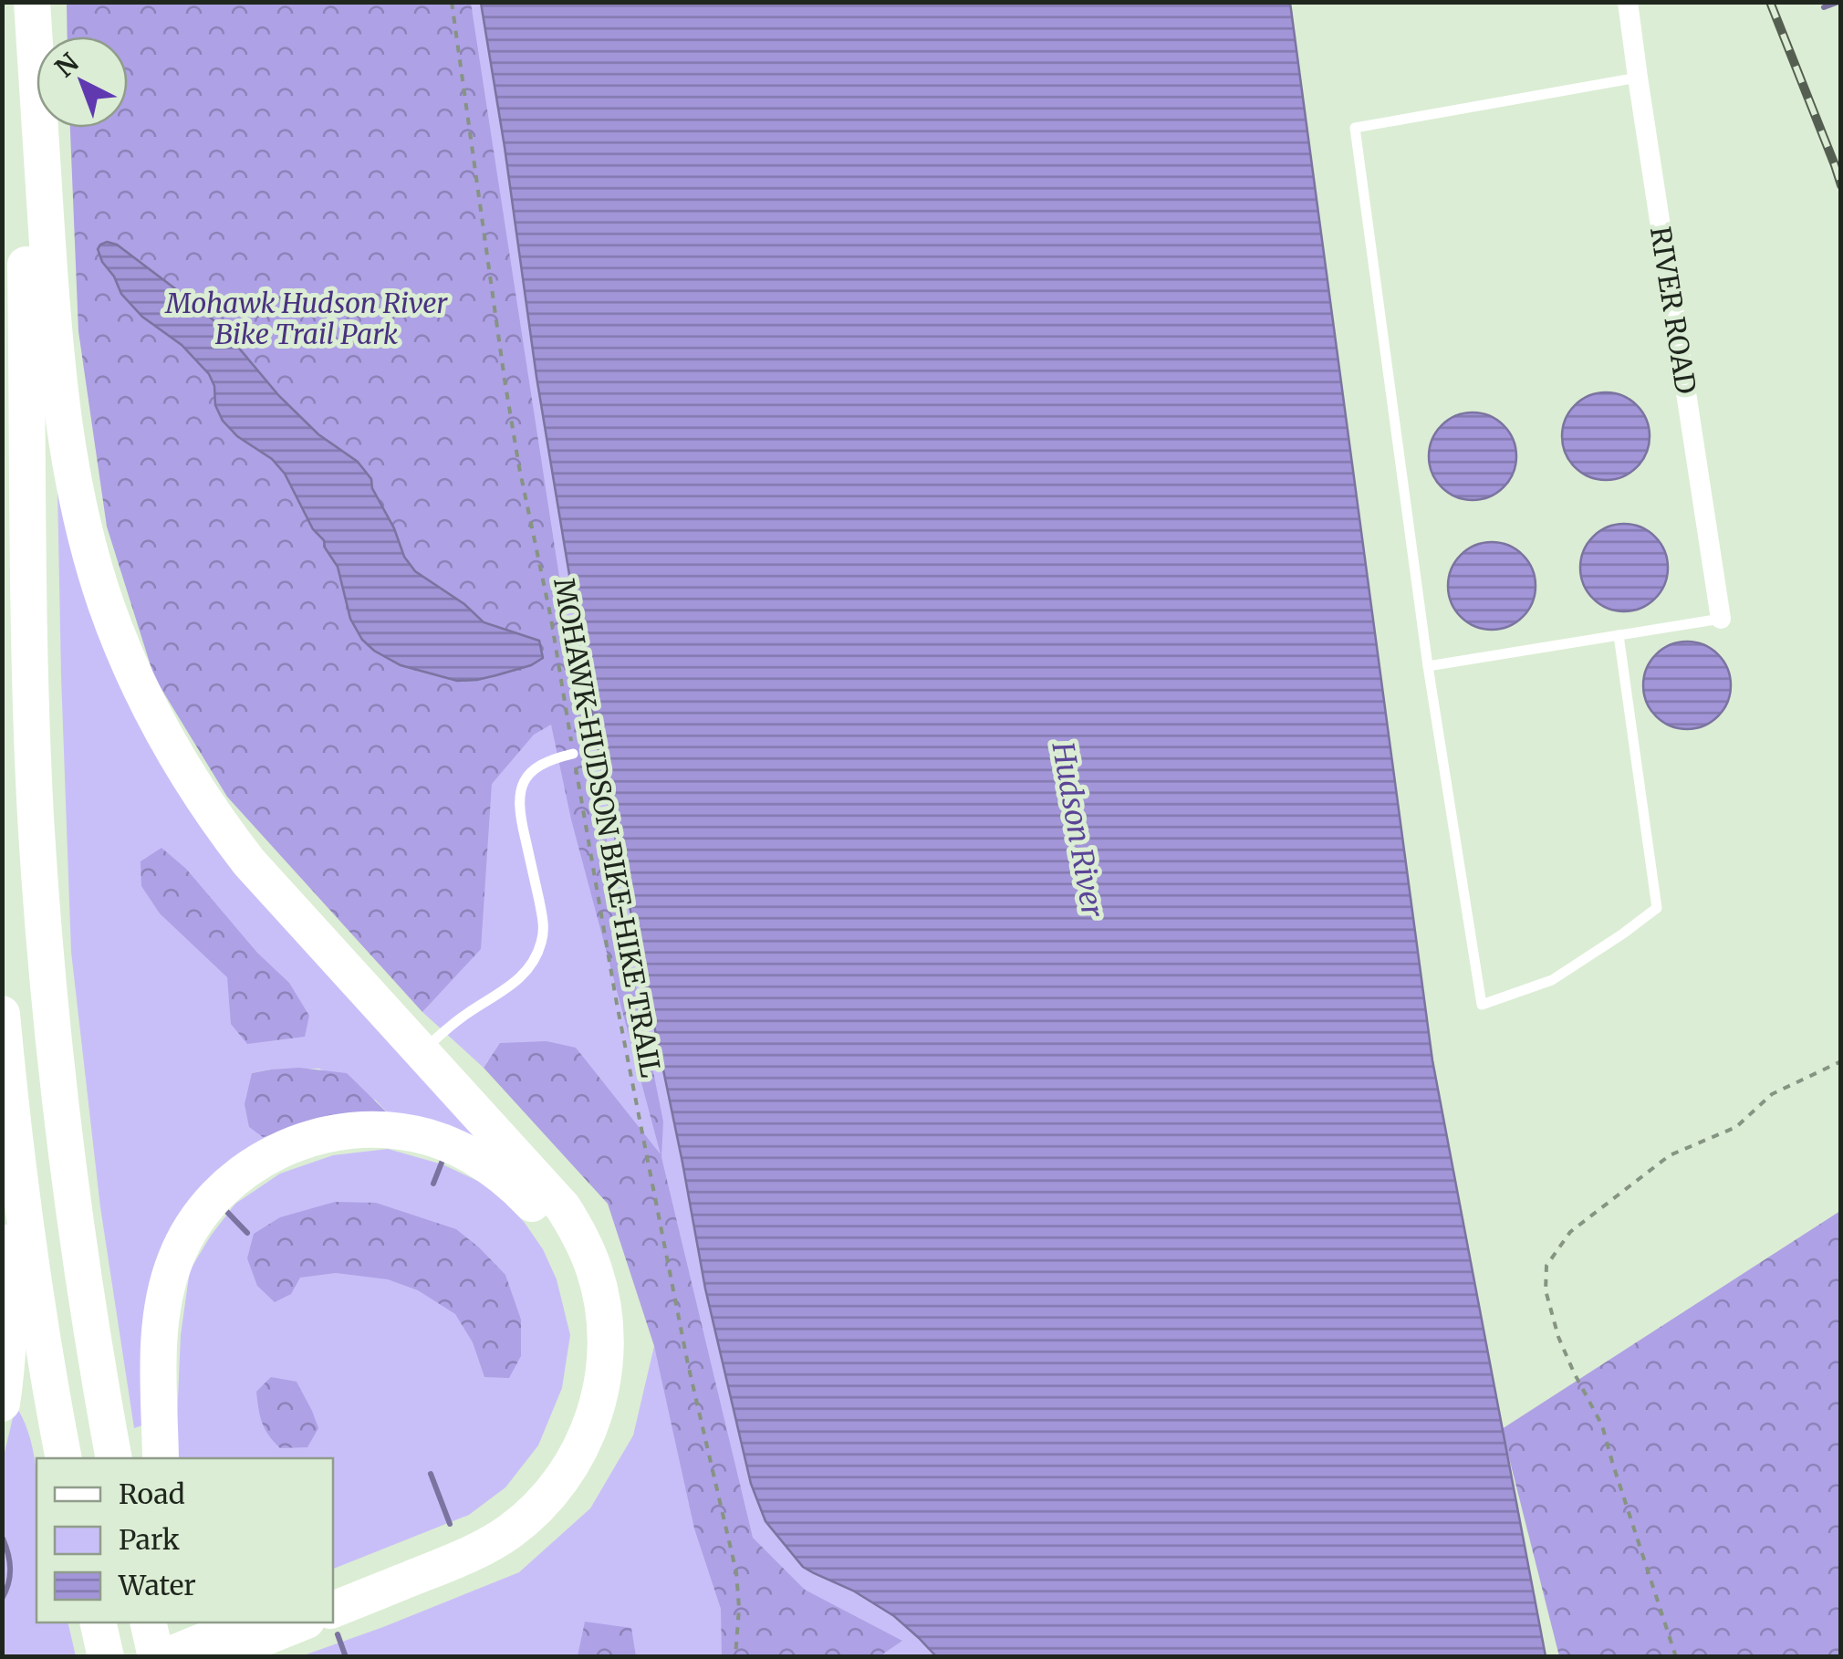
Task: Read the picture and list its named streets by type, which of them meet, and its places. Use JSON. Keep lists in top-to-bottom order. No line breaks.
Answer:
{"streets":{"street":["RIVER ROAD"],"path":["MOHAWK-HUDSON BIKE-HIKE TRAIL"]},"water":["Hudson River"],"parks":["Mohawk Hudson River Bike Trail Park"],"legend":["Road","Park","Water"],"north":"top left"}
